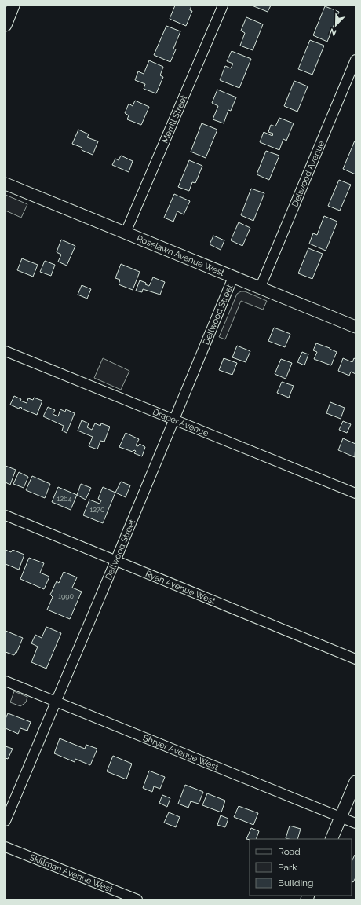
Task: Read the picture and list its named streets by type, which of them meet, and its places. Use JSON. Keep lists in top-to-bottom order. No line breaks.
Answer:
{"streets":{"street":["Merrill Street","Dellwood Avenue","Roselawn Avenue West","Dellwood Street","Draper Avenue","Ryan Avenue West","Shryer Avenue West","Skillman Avenue West"]},"crossings":[["Merrill Street","Roselawn Avenue West"],["Dellwood Avenue","Roselawn Avenue West"],["Roselawn Avenue West","Dellwood Street"],["Dellwood Street","Draper Avenue"],["Dellwood Street","Ryan Avenue West"],["Dellwood Street","Shryer Avenue West"]],"house_numbers":["1264","1270","1990"],"legend":["Road","Park","Building"],"north":"bottom left"}
